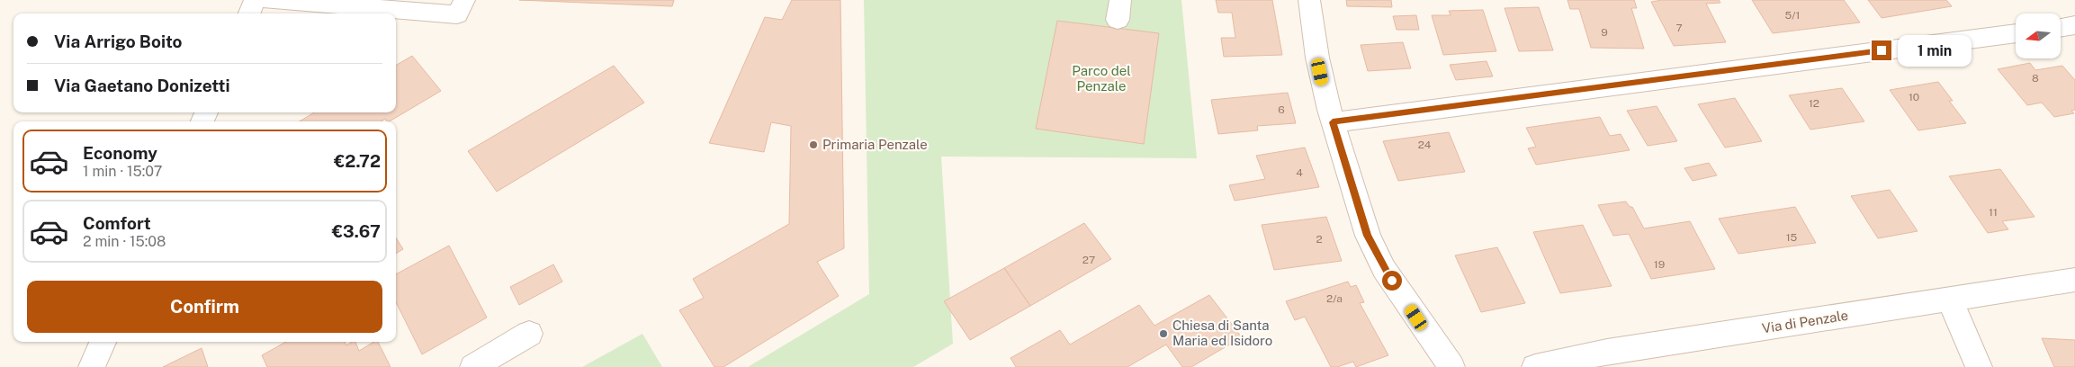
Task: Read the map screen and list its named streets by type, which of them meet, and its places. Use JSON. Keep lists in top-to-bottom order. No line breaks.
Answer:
{"streets":{"street":["Via di Penzale"]},"parks":["Parco del Penzale"],"places":["Primaria Penzale","Chiesa di Santa Maria ed Isidoro"],"house_numbers":["5/1","7","9","8","10","12","6","24","4","11","15","2","27","19","2/a"],"north":"left","page":{"banner":["Via Arrigo Boito","Via Gaetano Donizetti"],"bubble":"1 min","list":[{"name":"Economy","note":"1 min · 15:07","value":"€2.72"},{"name":"Comfort","note":"2 min · 15:08","value":"€3.67"}],"buttons":"Confirm"}}
